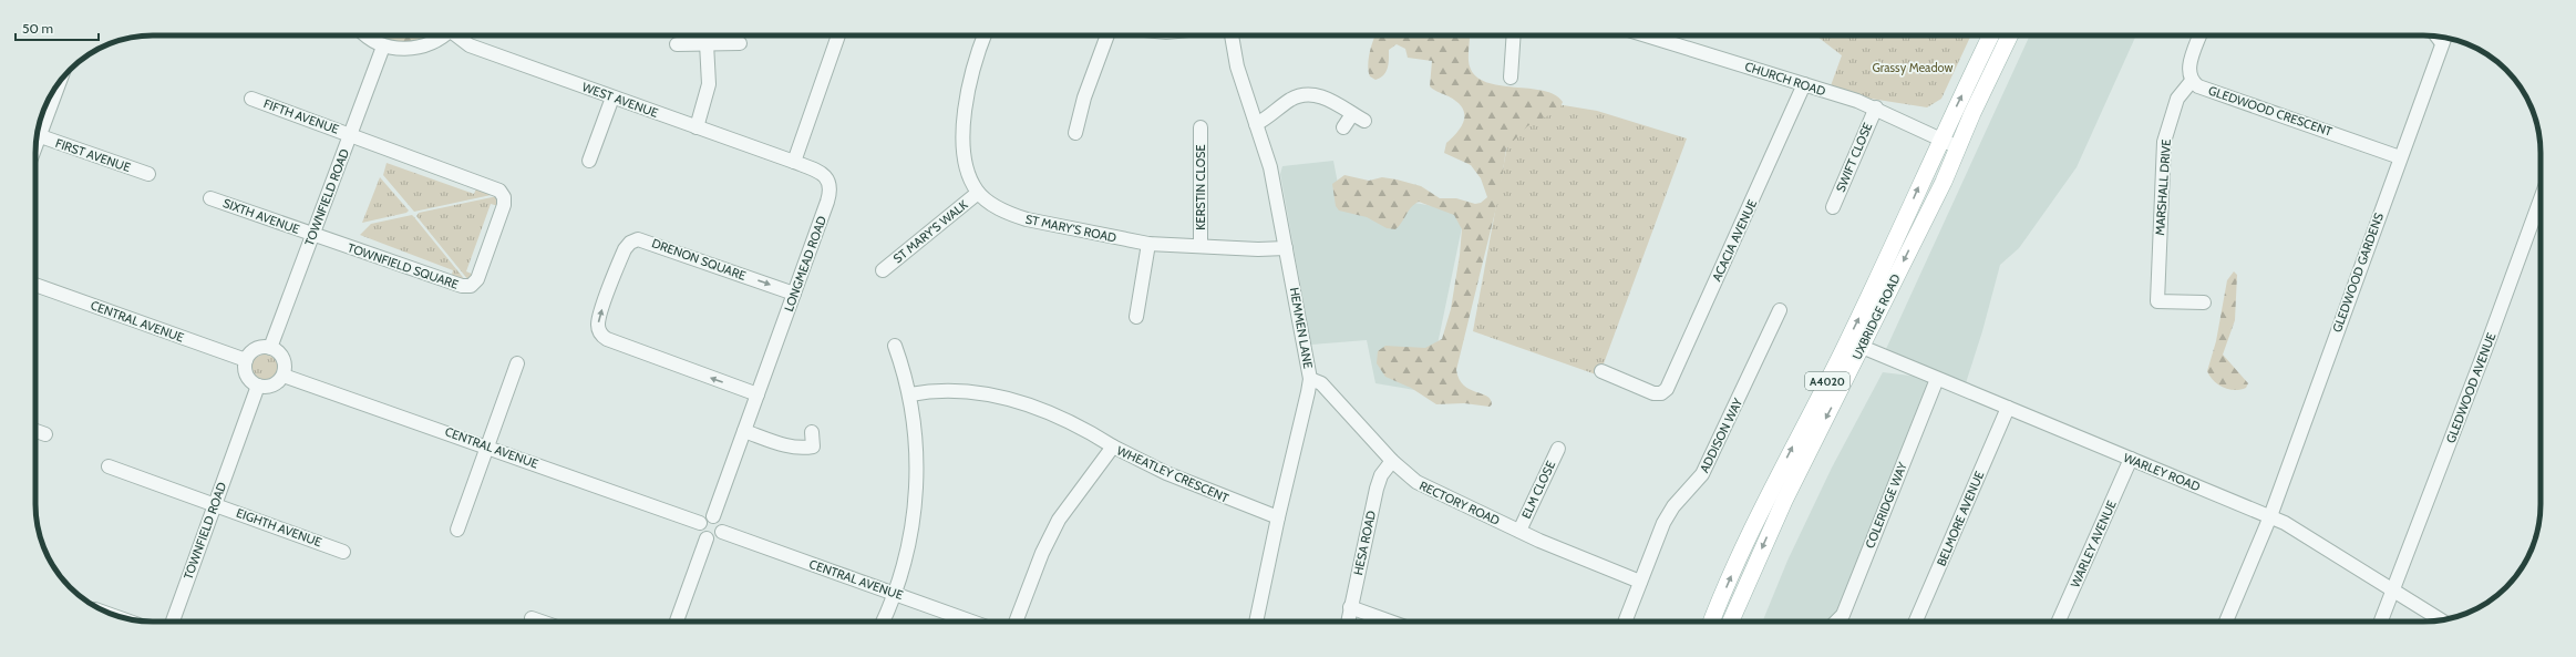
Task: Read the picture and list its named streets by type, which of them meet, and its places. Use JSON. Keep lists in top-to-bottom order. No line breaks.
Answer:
{"streets":{"main road":["UXBRIDGE ROAD","A4020"],"street":["CHURCH ROAD","WEST AVENUE","GLEDWOOD CRESCENT","FIFTH AVENUE","FIRST AVENUE","SWIFT CLOSE","KERSTIN CLOSE","MARSHALL DRIVE","TOWNFIELD ROAD","SIXTH AVENUE","ST MARY'S ROAD","ST MARY'S WALK","ACACIA AVENUE","DRENON SQUARE","LONGMEAD ROAD","TOWNFIELD SQUARE","GLEDWOOD GARDENS","CENTRAL AVENUE","HEMMEN LANE","GLEDWOOD AVENUE","ADDISON WAY","WARLEY ROAD","WHEATLEY CRESCENT","ELM CLOSE","RECTORY ROAD","COLERIDGE WAY","BELMORE AVENUE","EIGHTH AVENUE","HESA ROAD","WARLEY AVENUE"]},"crossings":[["CHURCH ROAD","SWIFT CLOSE"],["CHURCH ROAD","ACACIA AVENUE"],["CHURCH ROAD","UXBRIDGE ROAD"],["WEST AVENUE","LONGMEAD ROAD"],["GLEDWOOD CRESCENT","MARSHALL DRIVE"],["GLEDWOOD CRESCENT","GLEDWOOD GARDENS"],["FIFTH AVENUE","TOWNFIELD ROAD"],["FIFTH AVENUE","TOWNFIELD SQUARE"],["KERSTIN CLOSE","ST MARY'S ROAD"],["TOWNFIELD ROAD","SIXTH AVENUE"],["TOWNFIELD ROAD","TOWNFIELD SQUARE"],["TOWNFIELD ROAD","CENTRAL AVENUE"],["TOWNFIELD ROAD","EIGHTH AVENUE"],["SIXTH AVENUE","TOWNFIELD SQUARE"],["ST MARY'S ROAD","ST MARY'S WALK"],["ST MARY'S ROAD","HEMMEN LANE"],["DRENON SQUARE","LONGMEAD ROAD"],["LONGMEAD ROAD","CENTRAL AVENUE"],["GLEDWOOD GARDENS","WARLEY ROAD"],["UXBRIDGE ROAD","A4020"],["UXBRIDGE ROAD","WARLEY ROAD"],["HEMMEN LANE","WHEATLEY CRESCENT"],["HEMMEN LANE","RECTORY ROAD"],["GLEDWOOD AVENUE","WARLEY ROAD"],["ADDISON WAY","RECTORY ROAD"],["WARLEY ROAD","COLERIDGE WAY"],["WARLEY ROAD","BELMORE AVENUE"],["WARLEY ROAD","WARLEY AVENUE"],["ELM CLOSE","RECTORY ROAD"],["RECTORY ROAD","HESA ROAD"]],"parks":["Grassy Meadow"],"scale_bar":"50 m"}
